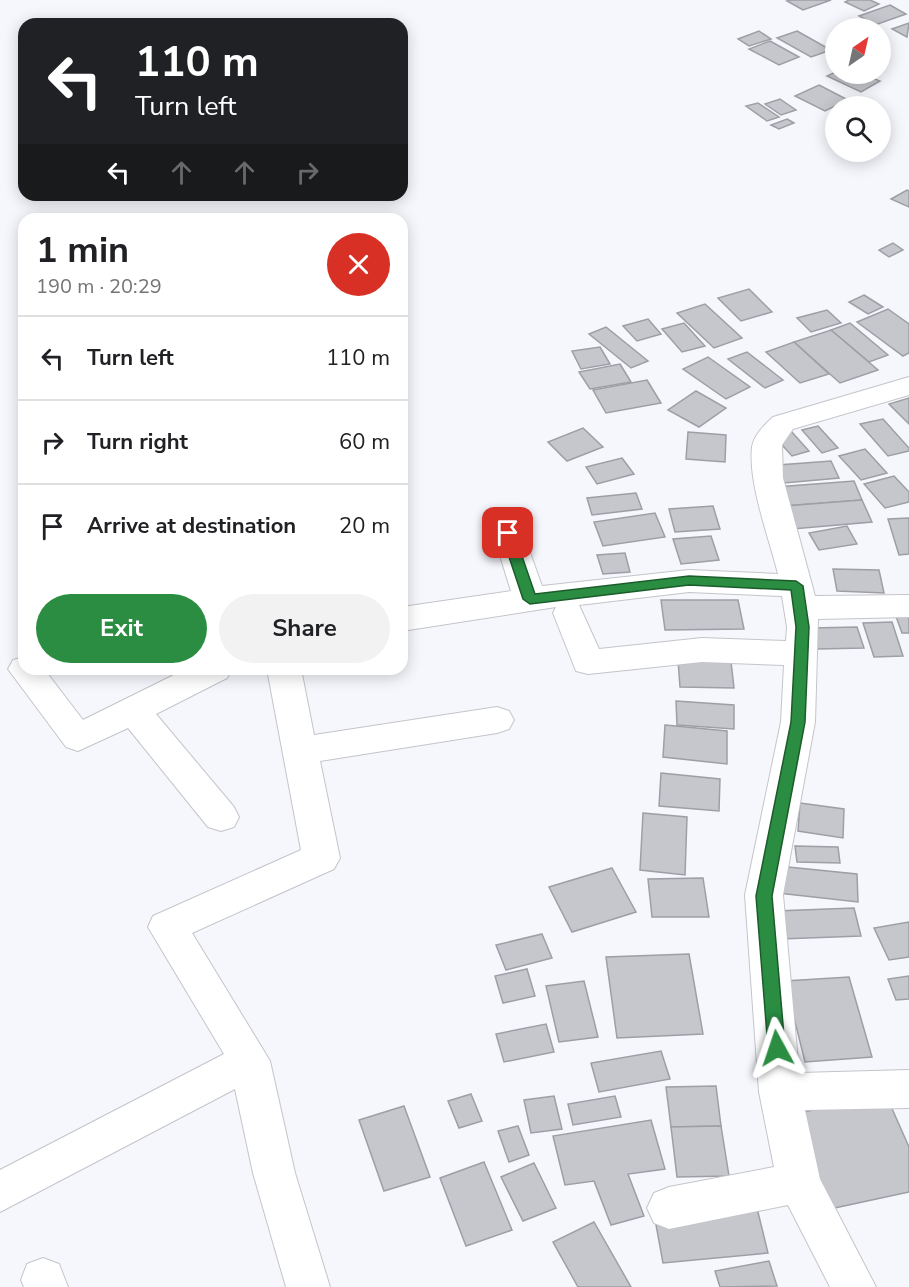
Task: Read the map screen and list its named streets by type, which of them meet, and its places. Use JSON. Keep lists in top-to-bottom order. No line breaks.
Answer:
{"north":"top right","page":{"turn":["110 m","Turn left"],"heading":["1 min","190 m · 20:29"],"list":[{"name":"Turn left","value":"110 m"},{"name":"Turn right","value":"60 m"},{"name":"Arrive at destination","value":"20 m"}],"buttons":["Exit","Share"]}}
